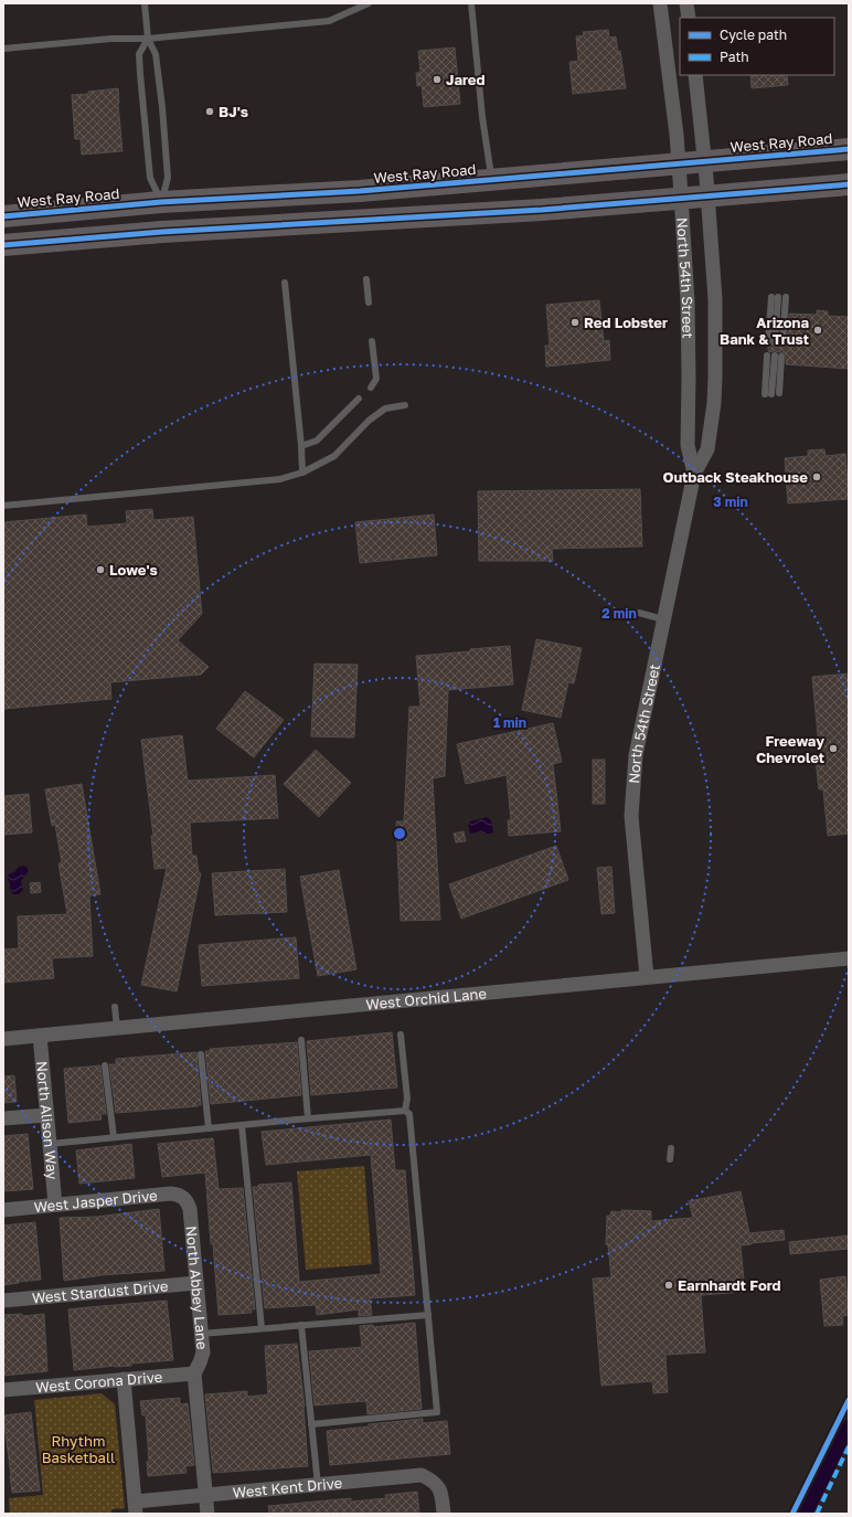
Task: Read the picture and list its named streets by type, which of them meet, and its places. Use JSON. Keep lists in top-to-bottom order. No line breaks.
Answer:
{"streets":{"main road":["West Ray Road"],"street":["North 54th Street","West Orchid Lane","North Alison Way","West Jasper Drive","North Abbey Lane","West Stardust Drive","West Corona Drive","West Kent Drive"]},"crossings":[["West Ray Road","North 54th Street"],["North 54th Street","West Orchid Lane"],["West Orchid Lane","North Alison Way"],["North Alison Way","West Jasper Drive"],["West Jasper Drive","North Abbey Lane"],["North Abbey Lane","West Stardust Drive"],["North Abbey Lane","West Corona Drive"]],"parks":["Rhythm Basketball"],"places":["Jared","BJ's","Red Lobster","Arizona Bank & Trust","Outback Steakhouse","Lowe's","Freeway Chevrolet","Earnhardt Ford"],"legend":["Cycle path","Path"],"rings":["3 min","2 min","1 min"]}
